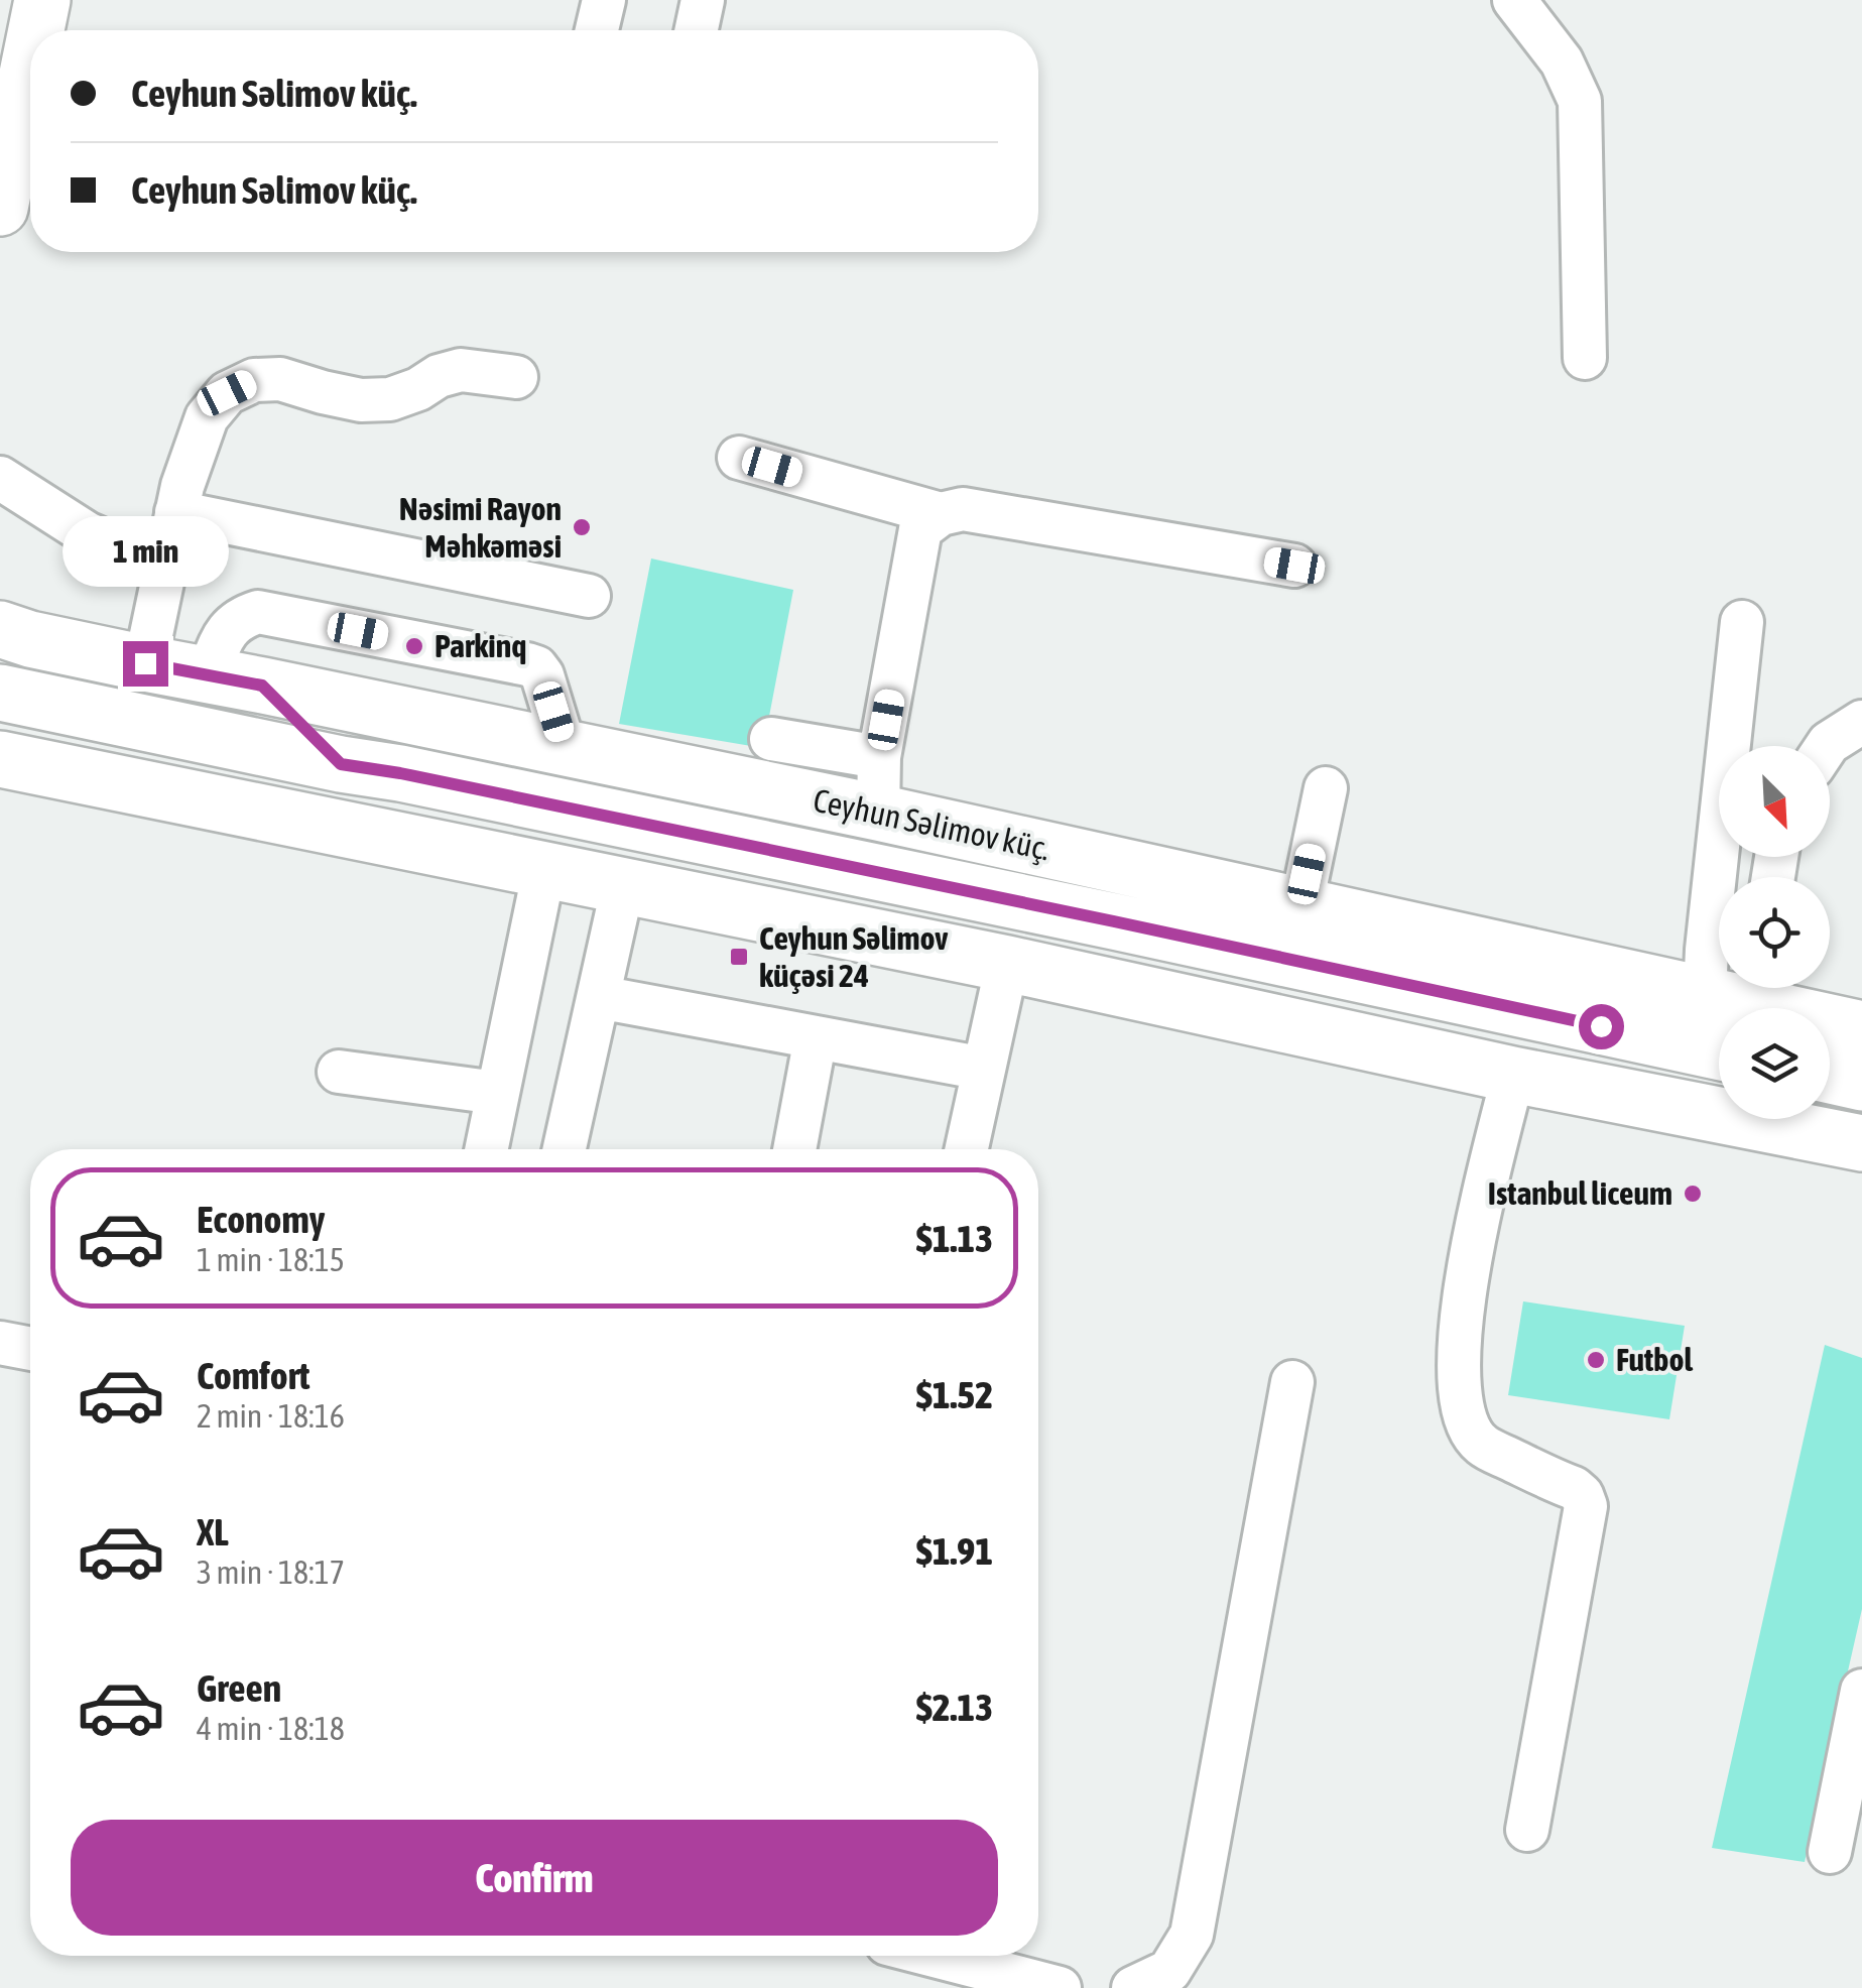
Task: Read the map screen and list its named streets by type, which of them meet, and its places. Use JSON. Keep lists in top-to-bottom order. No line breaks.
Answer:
{"streets":{"main road":["Ceyhun Səlimov küç."]},"places":{"other":["Nəsimi Rayon Məhkəməsi","Parkinq","Istanbul liceum","Futbol"],"transit":["Ceyhun Səlimov küçəsi 24"]},"north":"bottom right","page":{"banner":["Ceyhun Səlimov küç.","Ceyhun Səlimov küç."],"bubble":"1 min","list":[{"name":"Economy","note":"1 min · 18:15","value":"$1.13"},{"name":"Comfort","note":"2 min · 18:16","value":"$1.52"},{"name":"XL","note":"3 min · 18:17","value":"$1.91"},{"name":"Green","note":"4 min · 18:18","value":"$2.13"}],"buttons":"Confirm"}}
